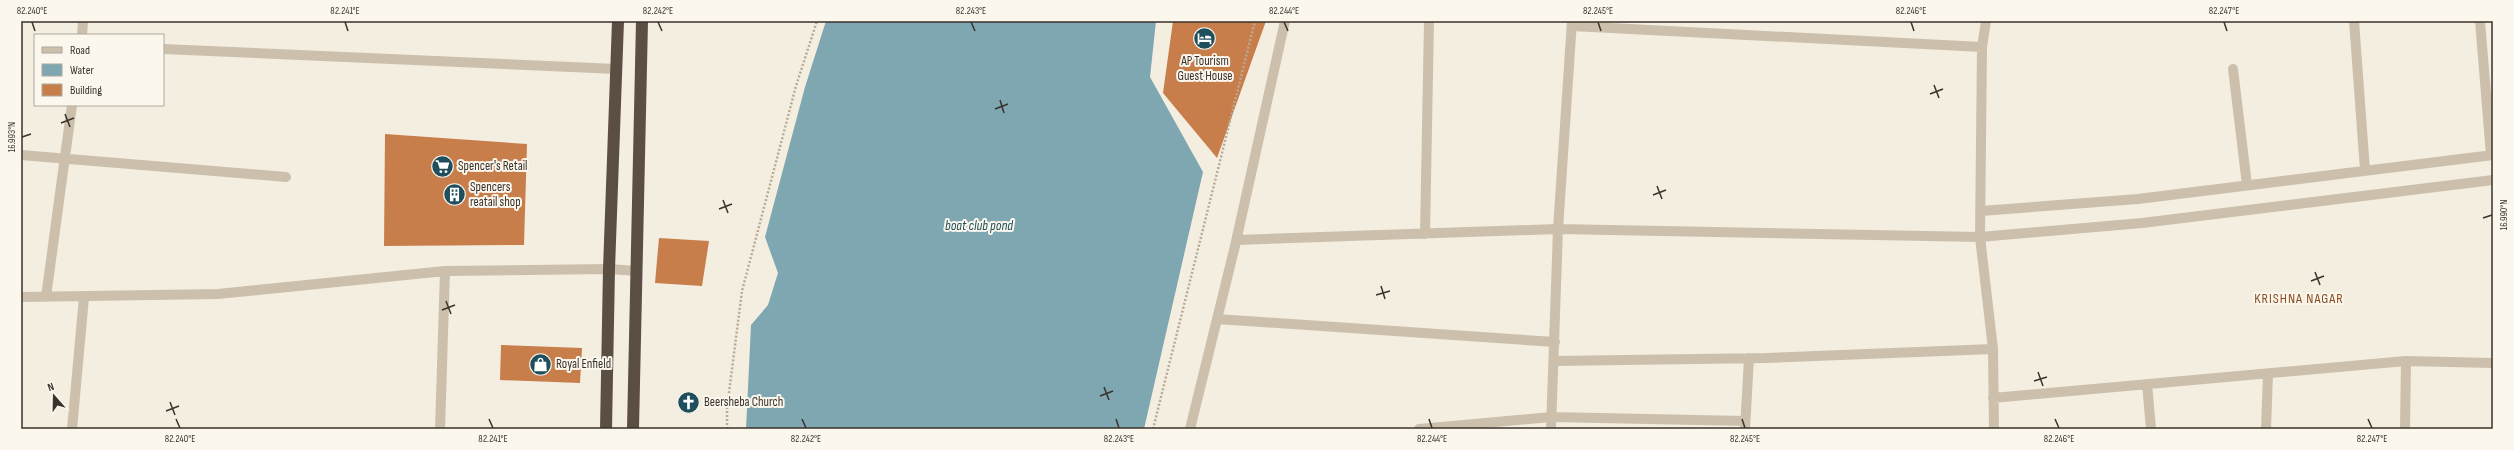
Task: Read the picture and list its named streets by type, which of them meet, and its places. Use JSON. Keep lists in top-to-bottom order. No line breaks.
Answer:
{"districts":["KRISHNA NAGAR"],"water":["boat club pond"],"places":{"hotel":["AP Tourism Guest House"],"supermarket":["Spencer's Retail"],"building":["Spencers reatail shop"],"shop":["Royal Enfield"],"church":["Beersheba Church"]},"legend":["Road","Water","Building"],"north":"top","coordinates":["82.240°E","82.241°E","82.242°E","82.243°E","82.244°E","82.245°E","82.246°E","82.247°E","16.993°N","16.990°N"]}
